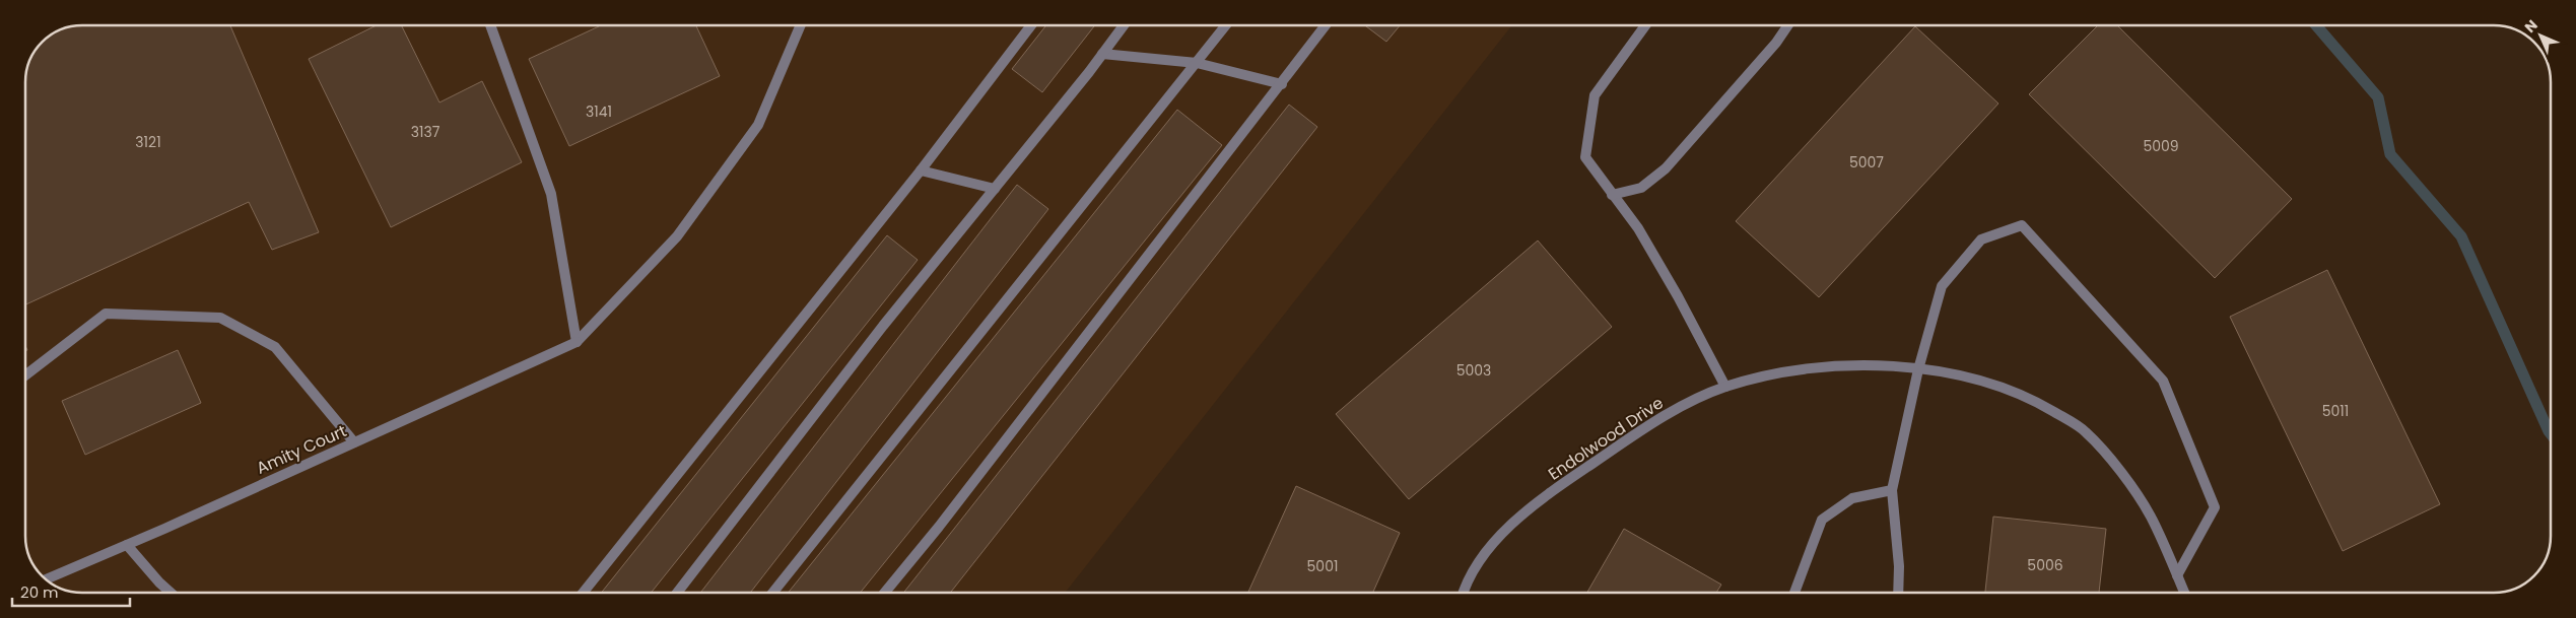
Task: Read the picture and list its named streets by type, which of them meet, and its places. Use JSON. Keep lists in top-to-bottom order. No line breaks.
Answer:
{"streets":{"street":["Endolwood Drive","Amity Court"]},"house_numbers":["3141","3137","3121","5009","5007","5003","5011","5006","5001"],"scale_bar":"20 m","north":"top left"}
